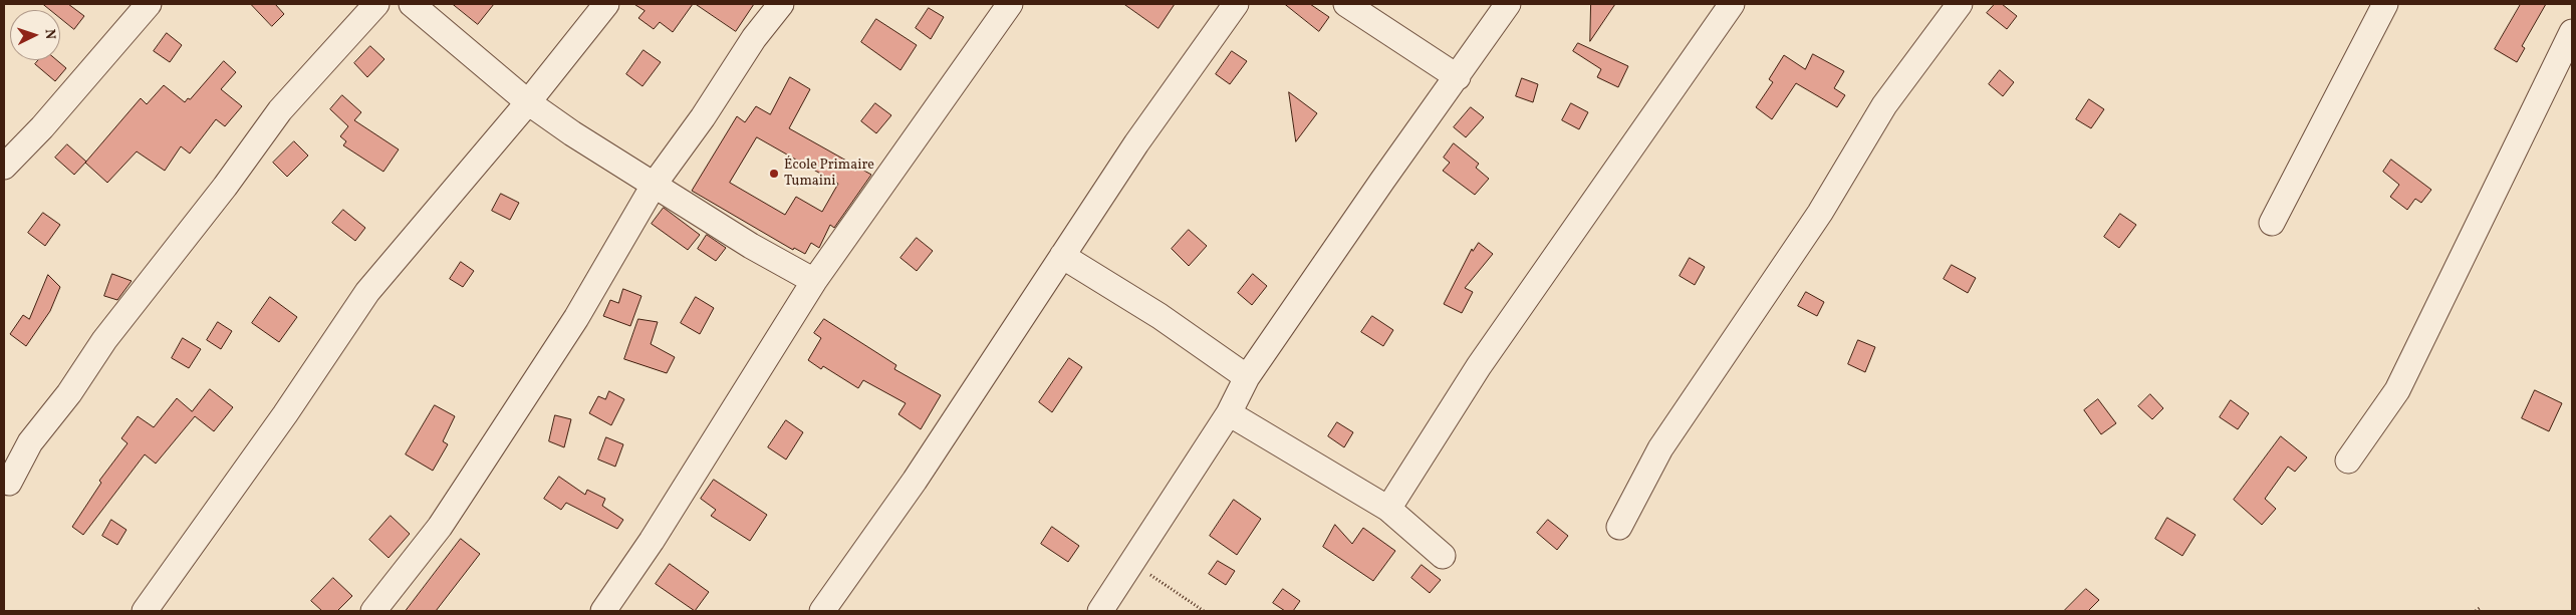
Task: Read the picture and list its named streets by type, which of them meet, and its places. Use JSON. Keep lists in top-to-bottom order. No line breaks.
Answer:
{"places":["École Primaire Tumaini"],"north":"right"}
